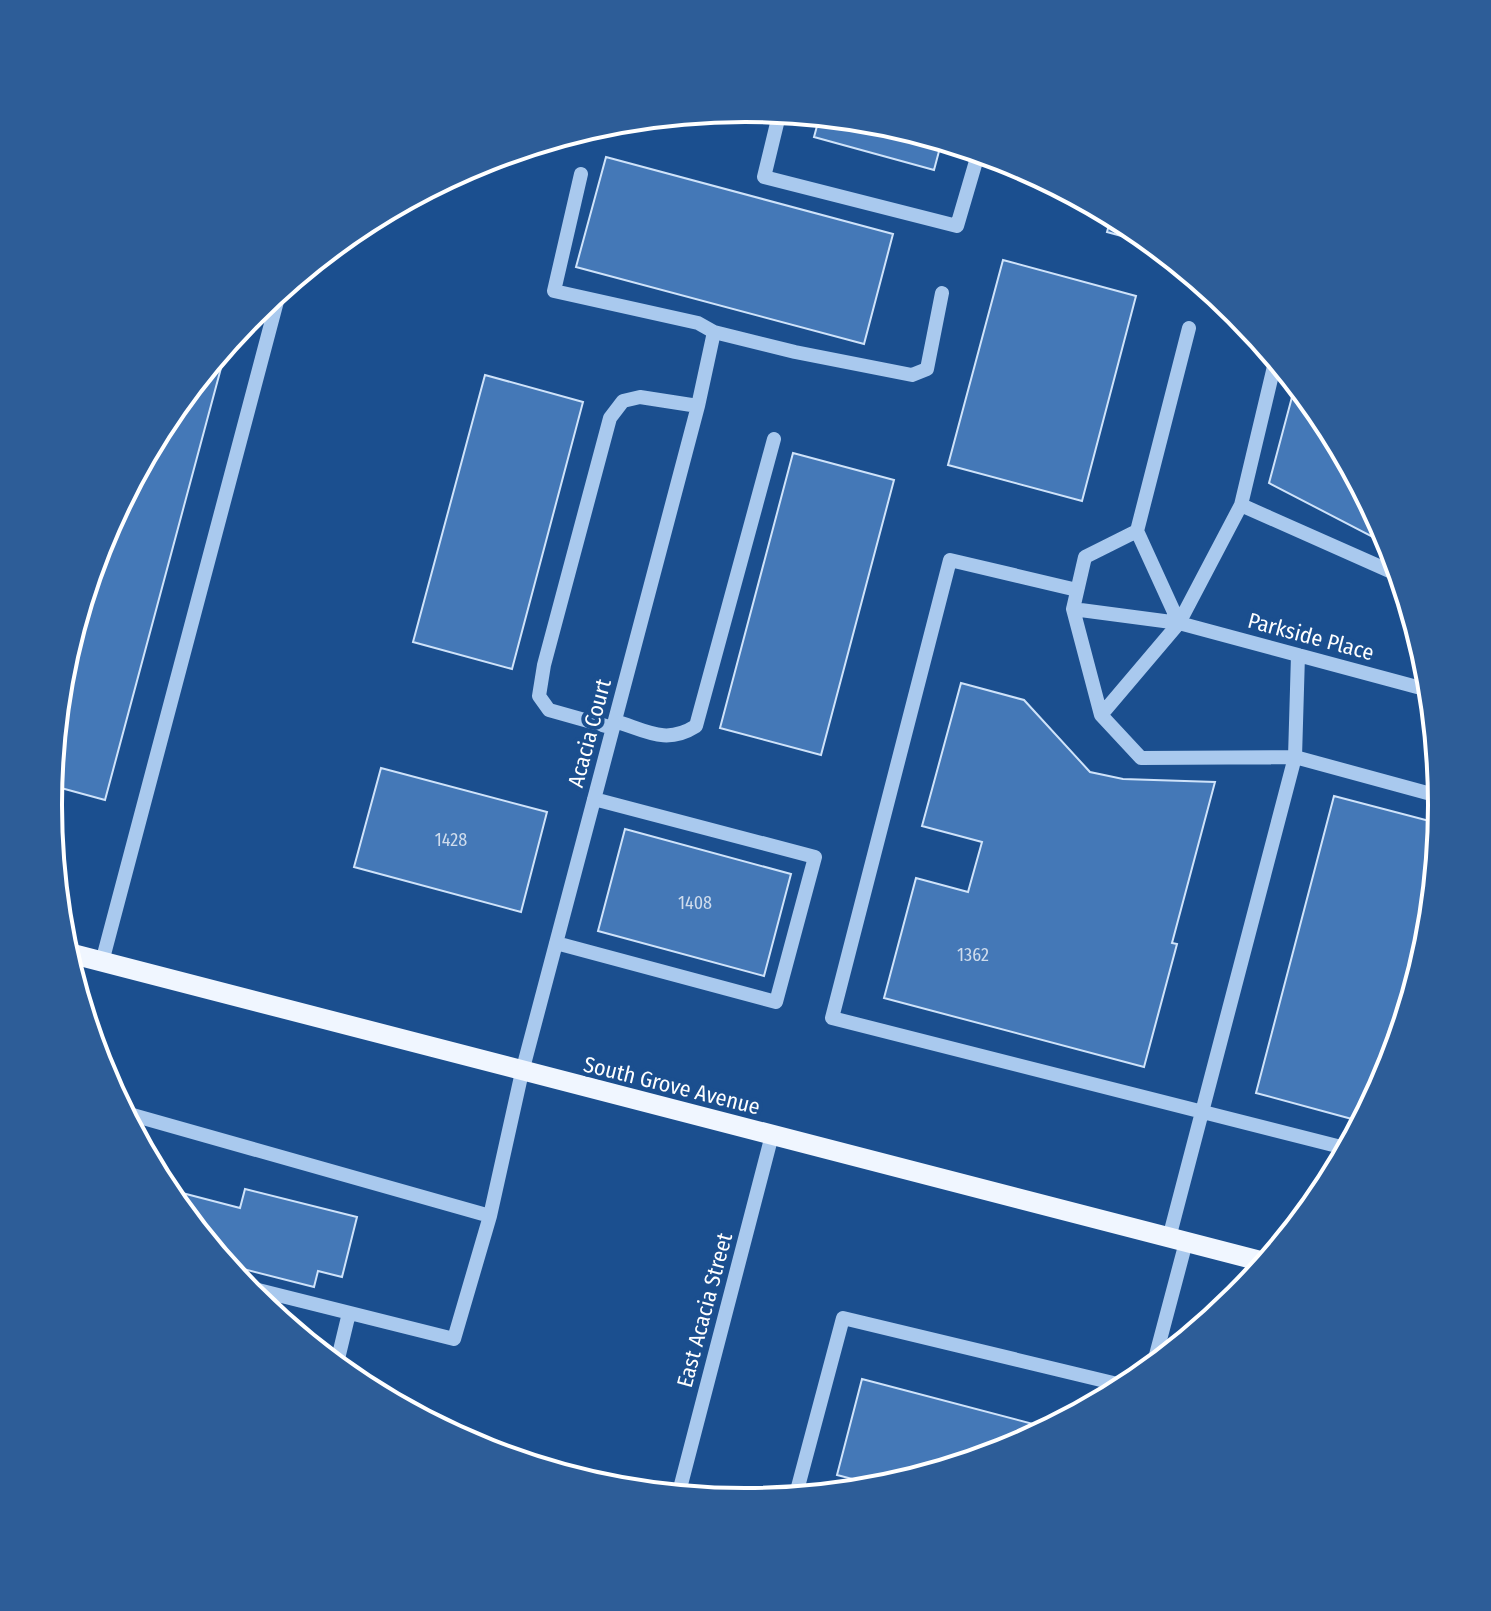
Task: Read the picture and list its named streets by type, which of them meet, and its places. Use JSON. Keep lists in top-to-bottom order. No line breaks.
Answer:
{"streets":{"main road":["South Grove Avenue"],"street":["Parkside Place","Acacia Court","East Acacia Street"]},"crossings":[["Acacia Court","South Grove Avenue"],["South Grove Avenue","East Acacia Street"]],"house_numbers":["1428","1408","1362"]}
